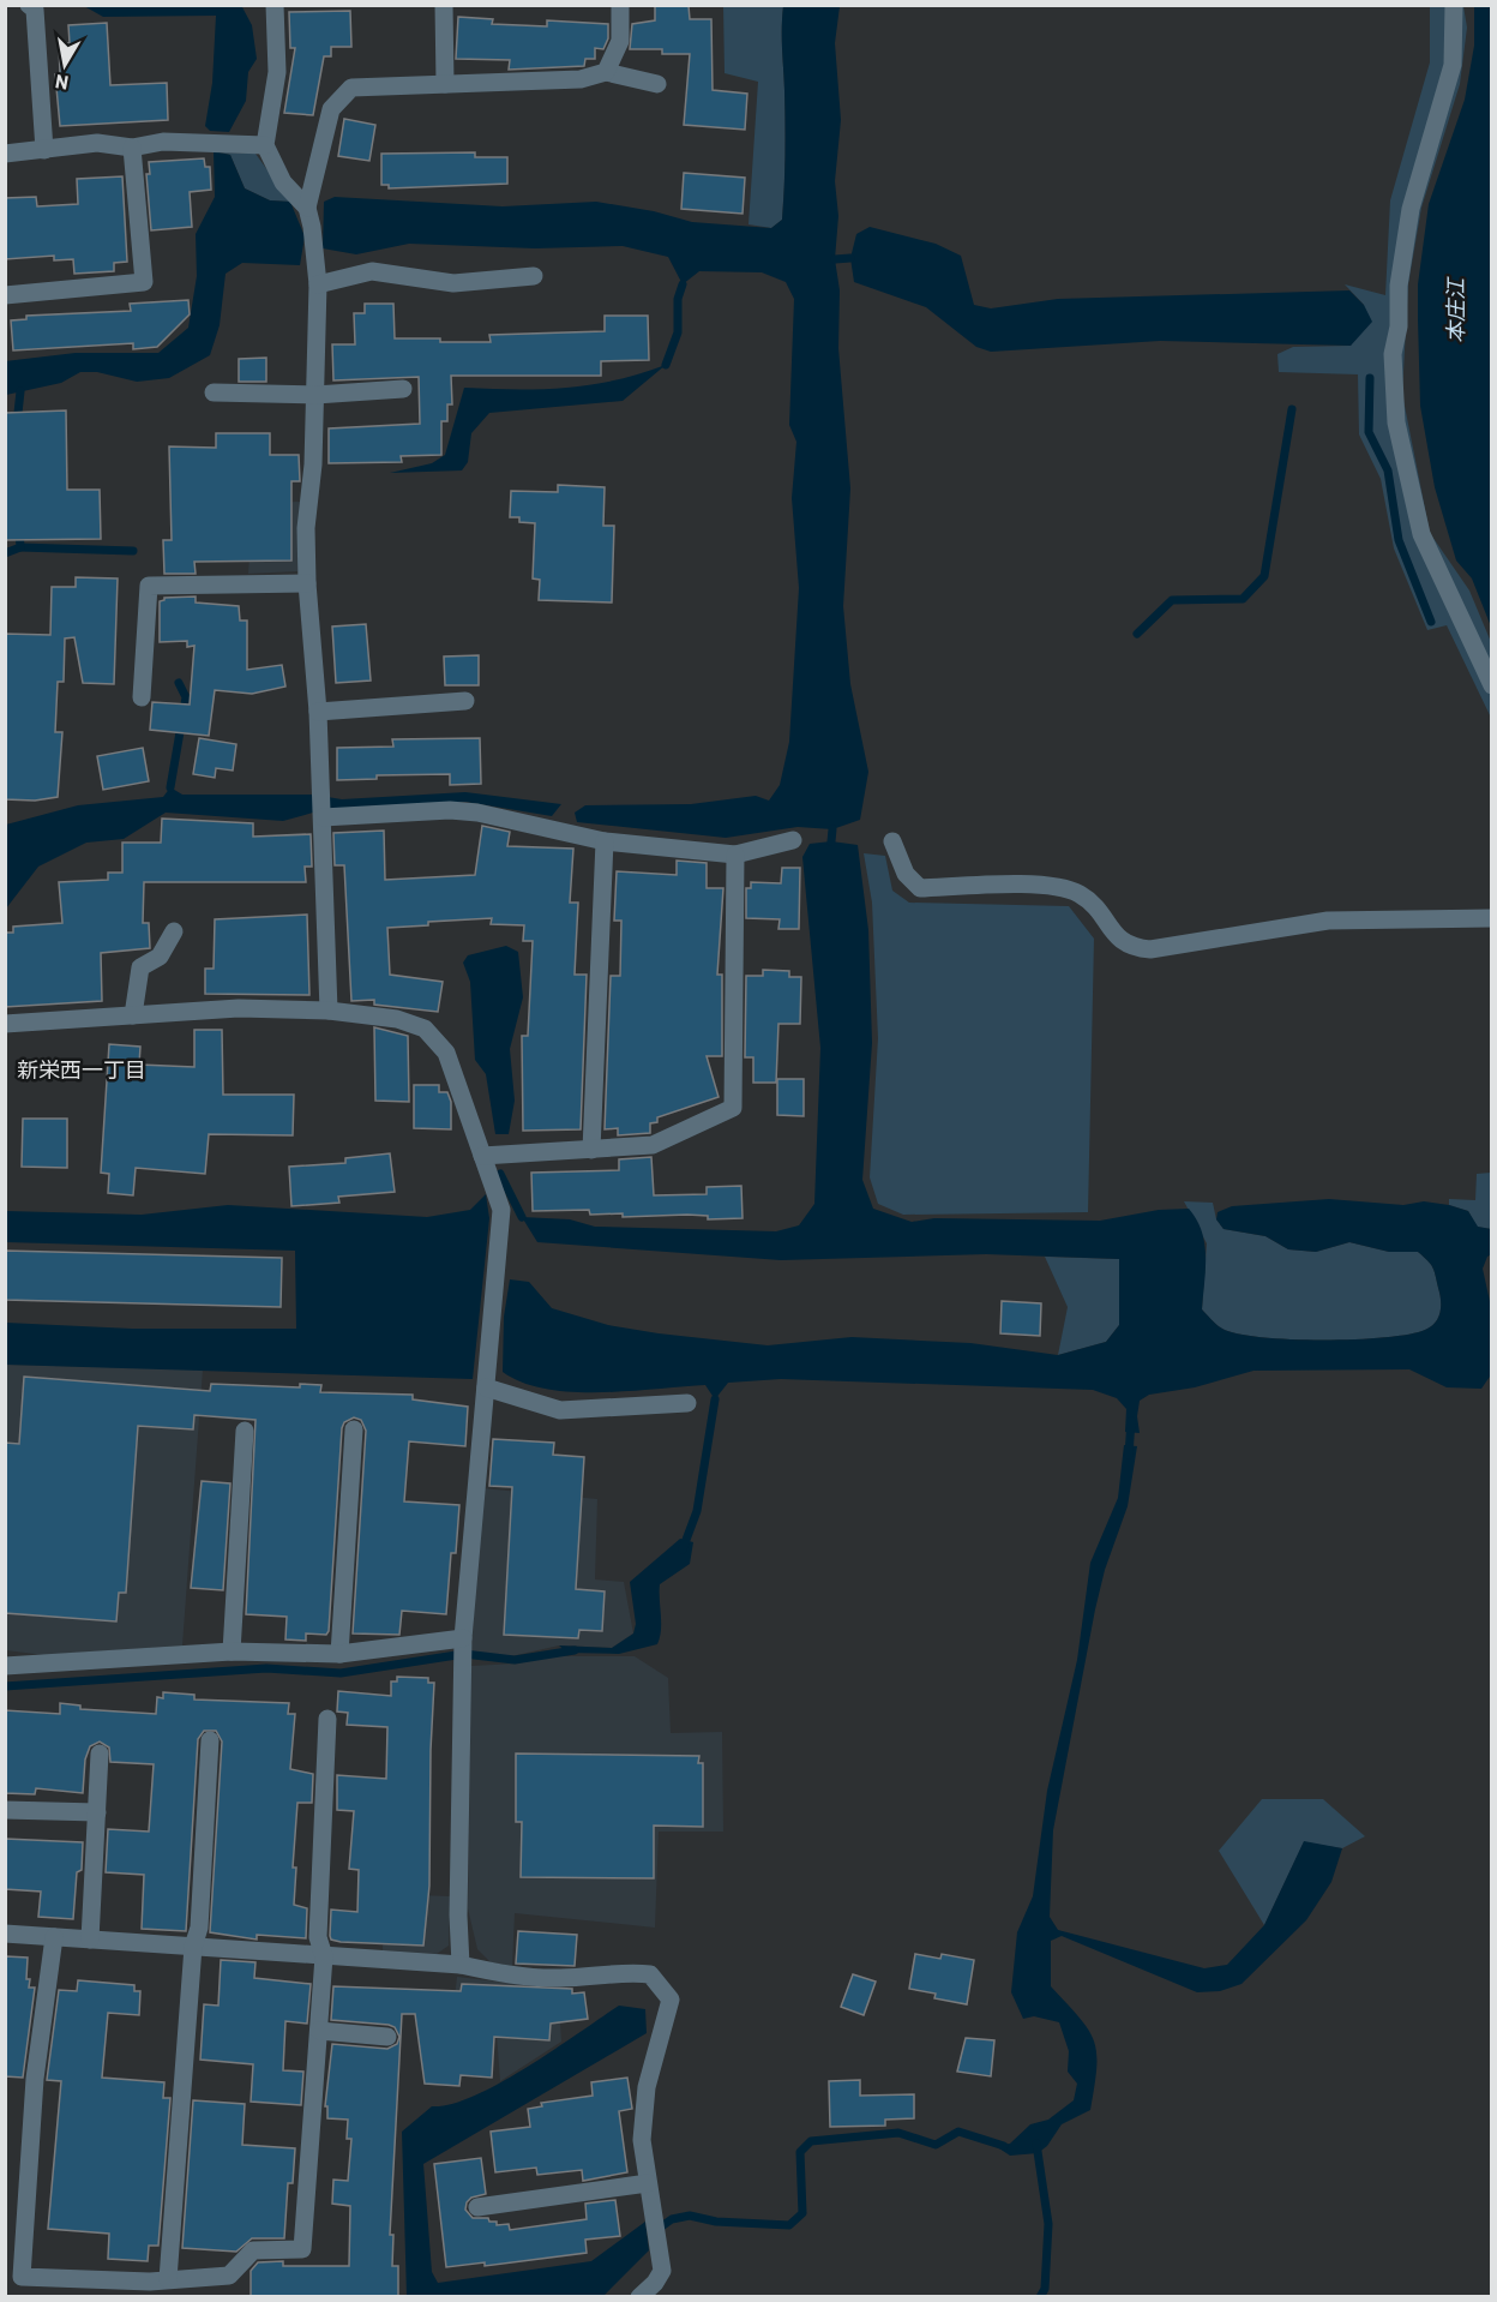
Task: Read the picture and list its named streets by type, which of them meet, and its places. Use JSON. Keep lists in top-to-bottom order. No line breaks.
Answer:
{"districts":["新栄西一丁目"],"water":["本庄江"],"north":"bottom"}
